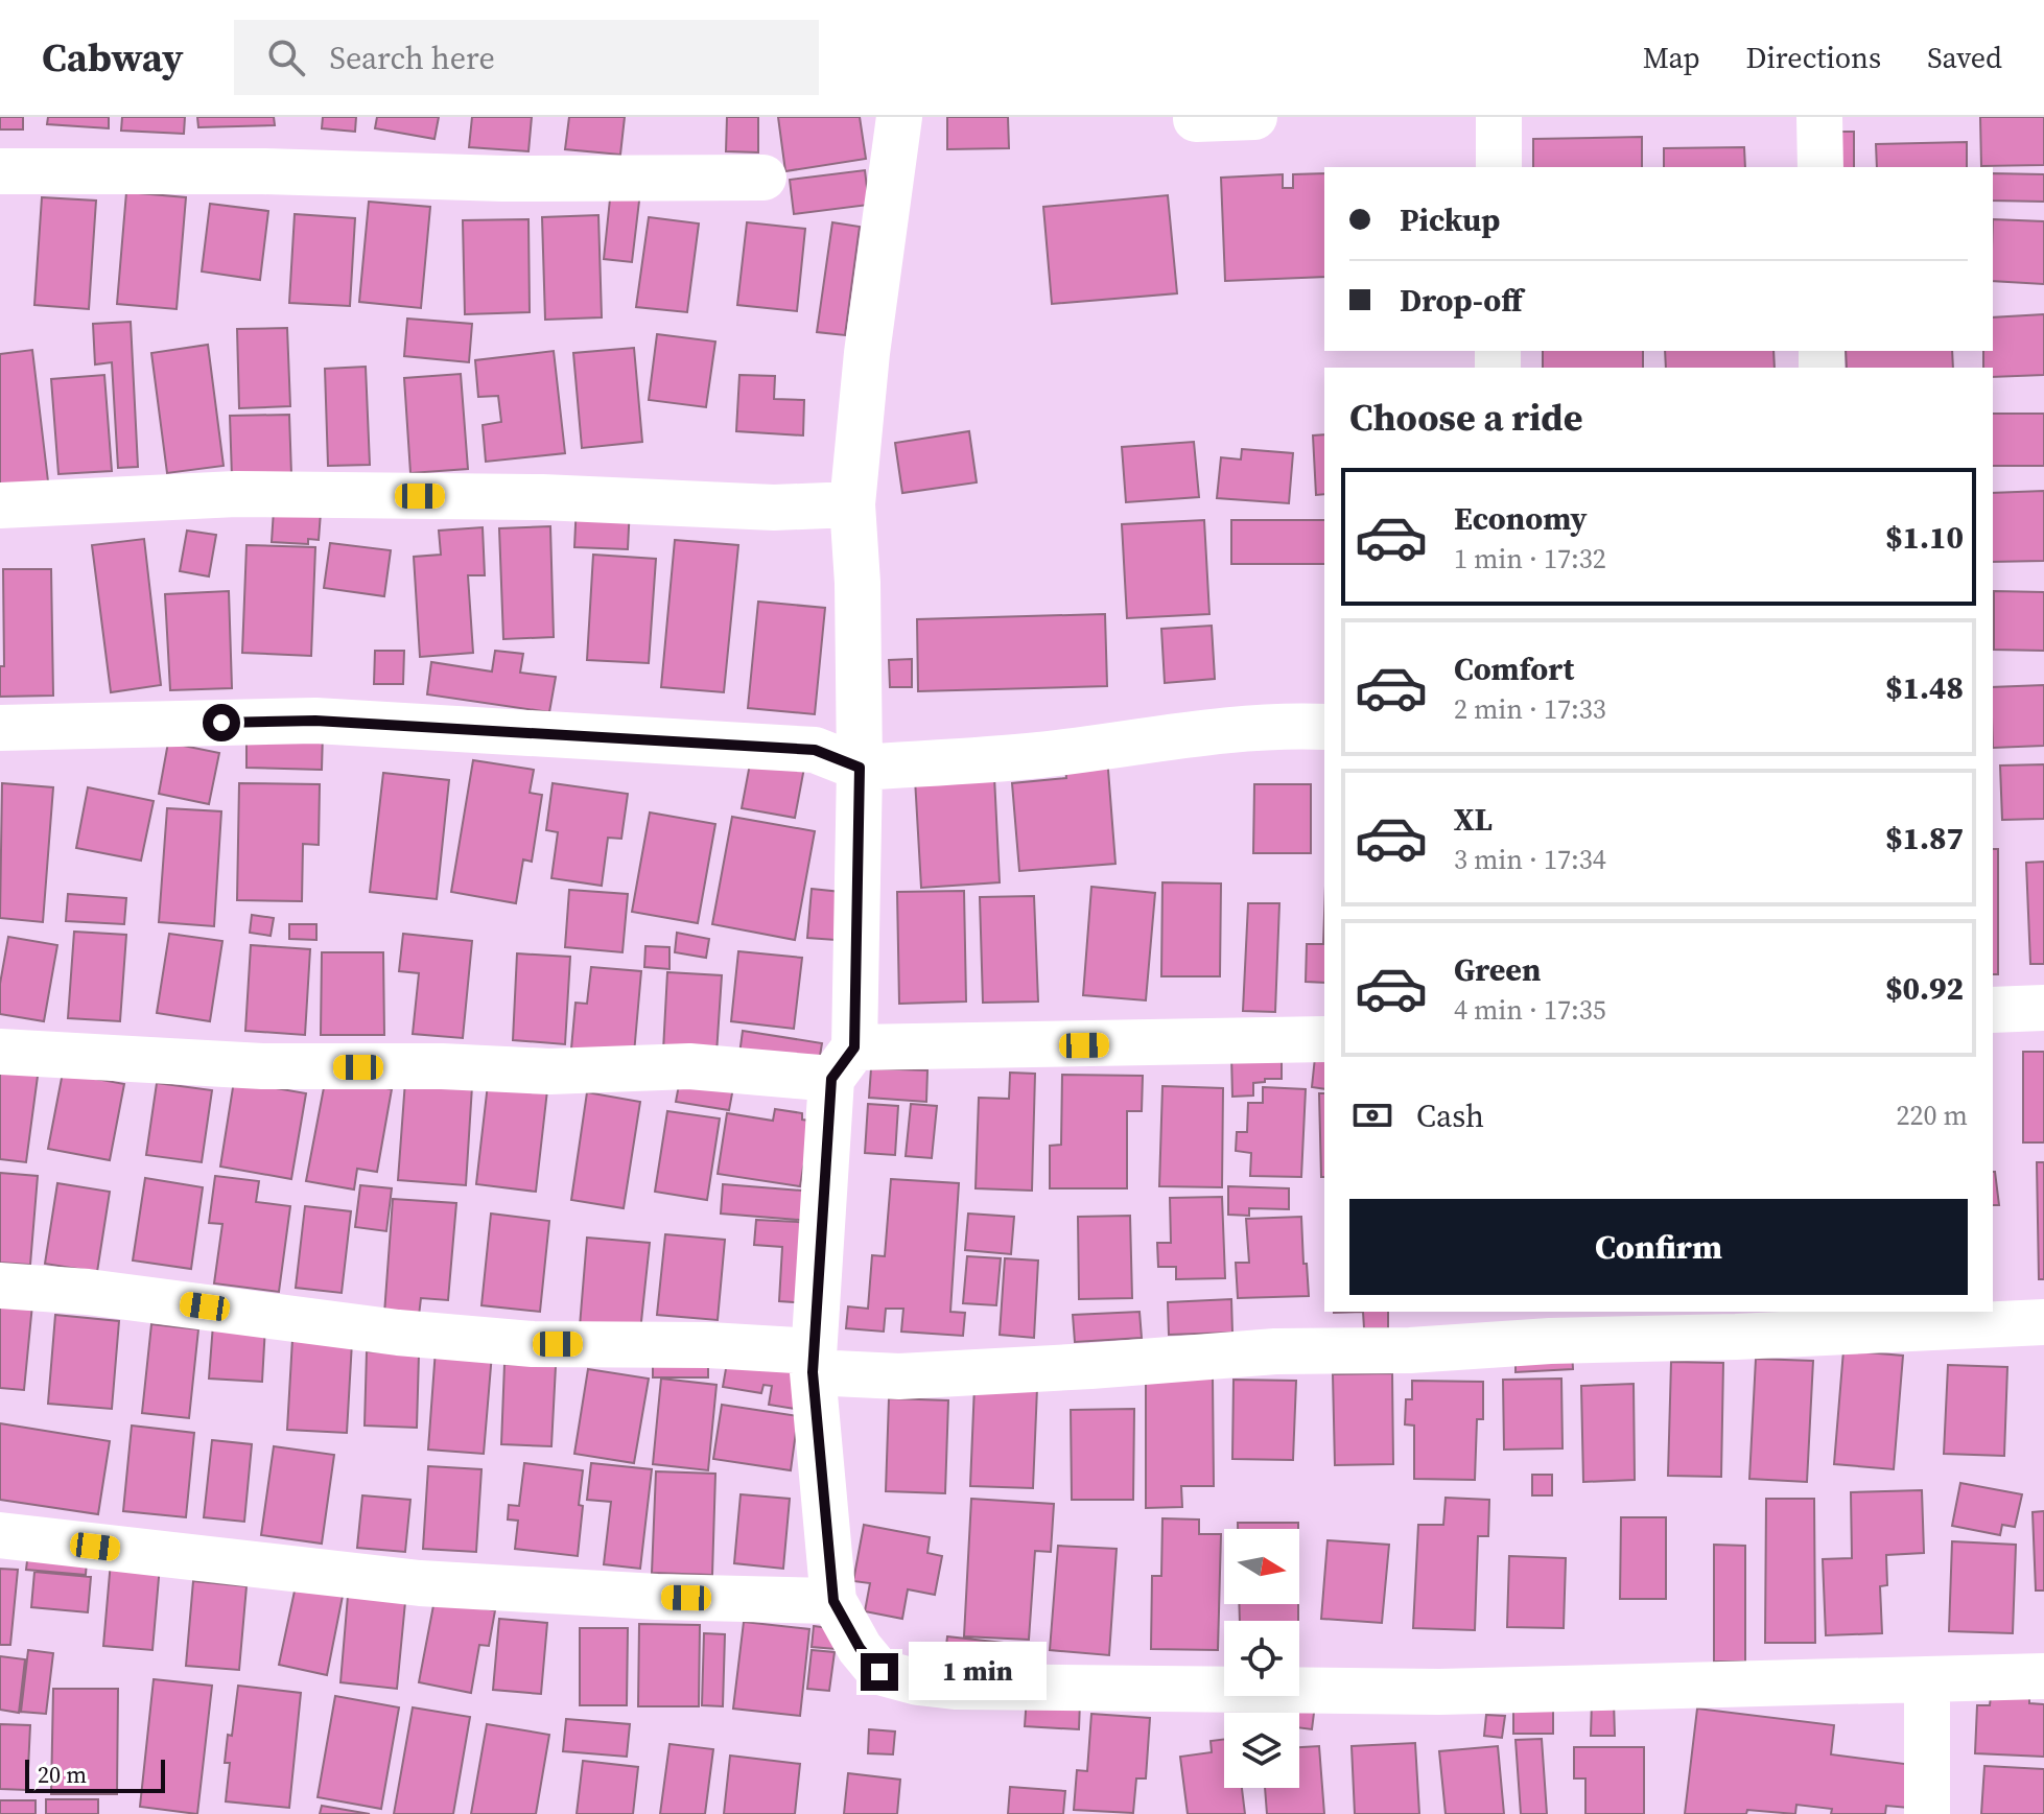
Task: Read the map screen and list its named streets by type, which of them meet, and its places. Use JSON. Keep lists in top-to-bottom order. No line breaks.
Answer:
{"scale_bar":"20 m","north":"right","page":{"header":"Cabway","search":"Search here","nav":["Map","Directions","Saved"],"banner":["Pickup","Drop-off"],"heading":"Choose a ride","list":[{"name":"Economy","note":"1 min · 17:32","value":"$1.10"},{"name":"Comfort","note":"2 min · 17:33","value":"$1.48"},{"name":"XL","note":"3 min · 17:34","value":"$1.87"},{"name":"Green","note":"4 min · 17:35","value":"$0.92"}],"pay":["Cash","220 m"],"buttons":"Confirm","bubble":"1 min","scale":"20 m"}}
